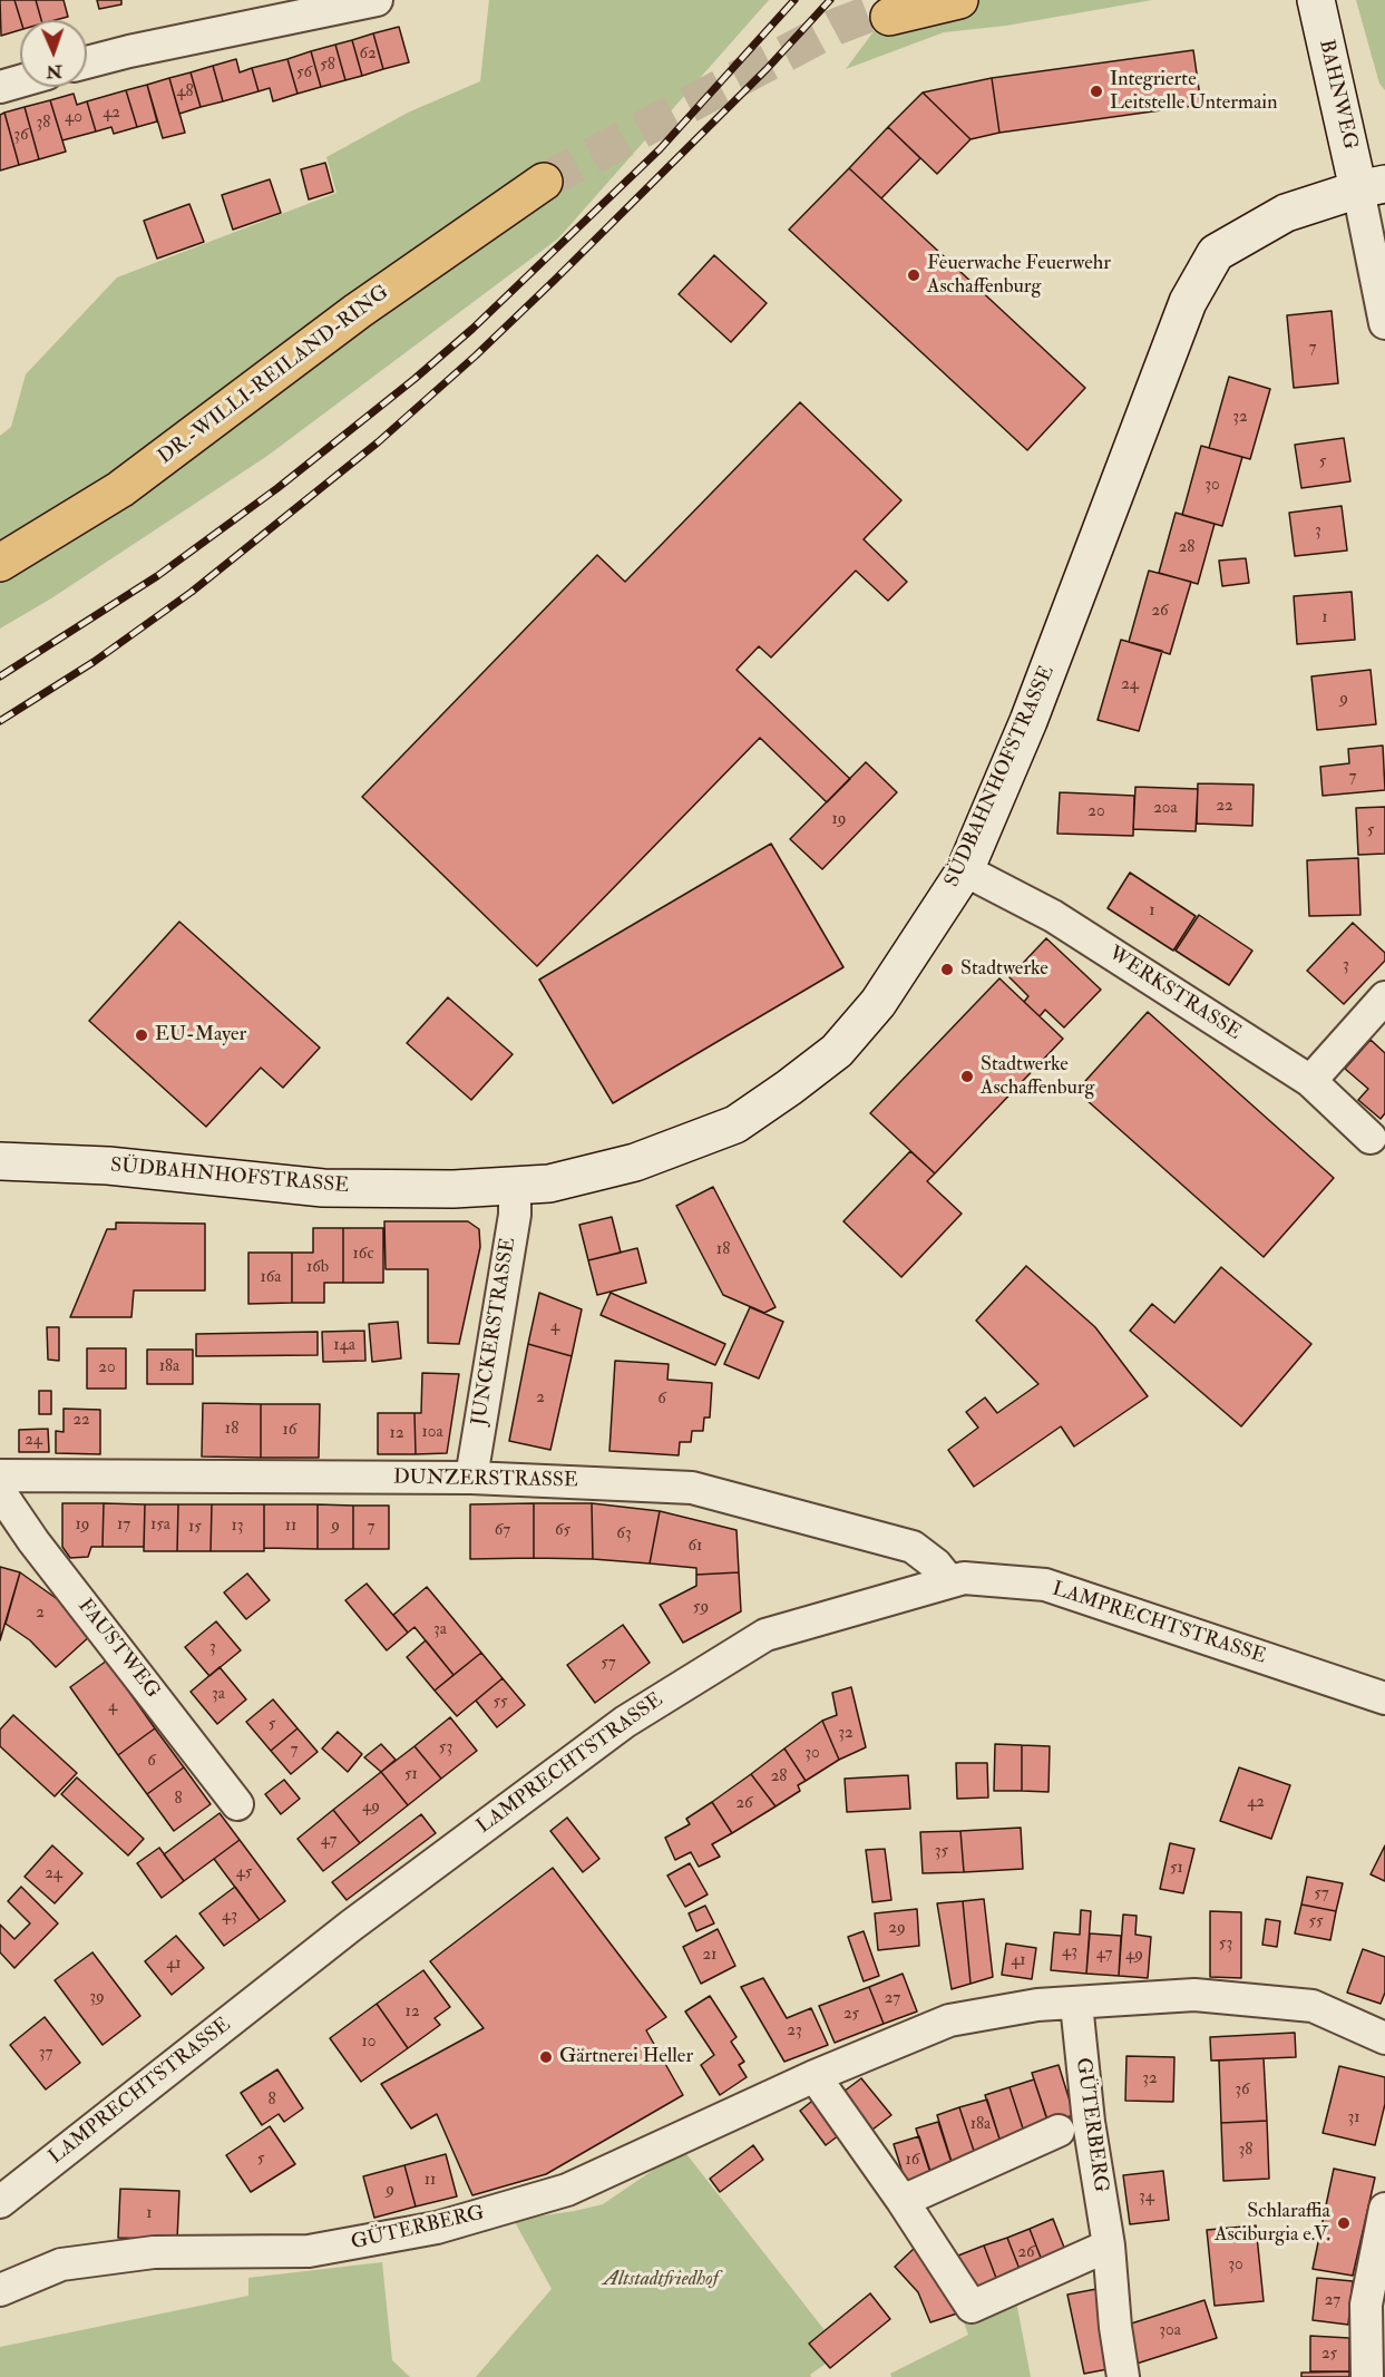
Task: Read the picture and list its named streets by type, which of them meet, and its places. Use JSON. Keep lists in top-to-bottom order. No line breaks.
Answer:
{"streets":{"highway":["DR.-WILLI-REILAND-RING"],"street":["BAHNWEG","SÜDBAHNHOFSTRASSE","WERKSTRASSE","JUNCKERSTRASSE","DUNZERSTRASSE","LAMPRECHTSTRASSE","FAUSTWEG","GÜTERBERG"]},"crossings":[["BAHNWEG","SÜDBAHNHOFSTRASSE"],["SÜDBAHNHOFSTRASSE","WERKSTRASSE"],["SÜDBAHNHOFSTRASSE","JUNCKERSTRASSE"],["JUNCKERSTRASSE","DUNZERSTRASSE"],["DUNZERSTRASSE","LAMPRECHTSTRASSE"]],"parks":["Altstadtfriedhof"],"places":["Integrierte Leitstelle Untermain","Feuerwache Feuerwehr Aschaffenburg","Stadtwerke","EU-Mayer","Stadtwerke Aschaffenburg","Gärtnerei Heller","Schlaraffia Asciburgia e.V."],"house_numbers":["62","58","56","48","42","40","38","36","7","32","5","30","3","28","26","1","24","9","7","22","20a","20","19","5","1","3","18","16c","16b","16a","4","14a","18a","20","2","6","22","18","16","10a","12","24","19","17","15a","13","11","9","15","7","67","65","63","61","59","2","3a","3","57","3a","55","4","5","32","53","7","30","6","51","28","8","42","26","49","47","35","51","45","24","57","43","55","29","53","43","47","21","49","41","41","39","27","12","25","23","10","37","32","36","8","31","18a","38","5","16","11","9","34","1","26","30","27","30a","25"],"north":"bottom"}
